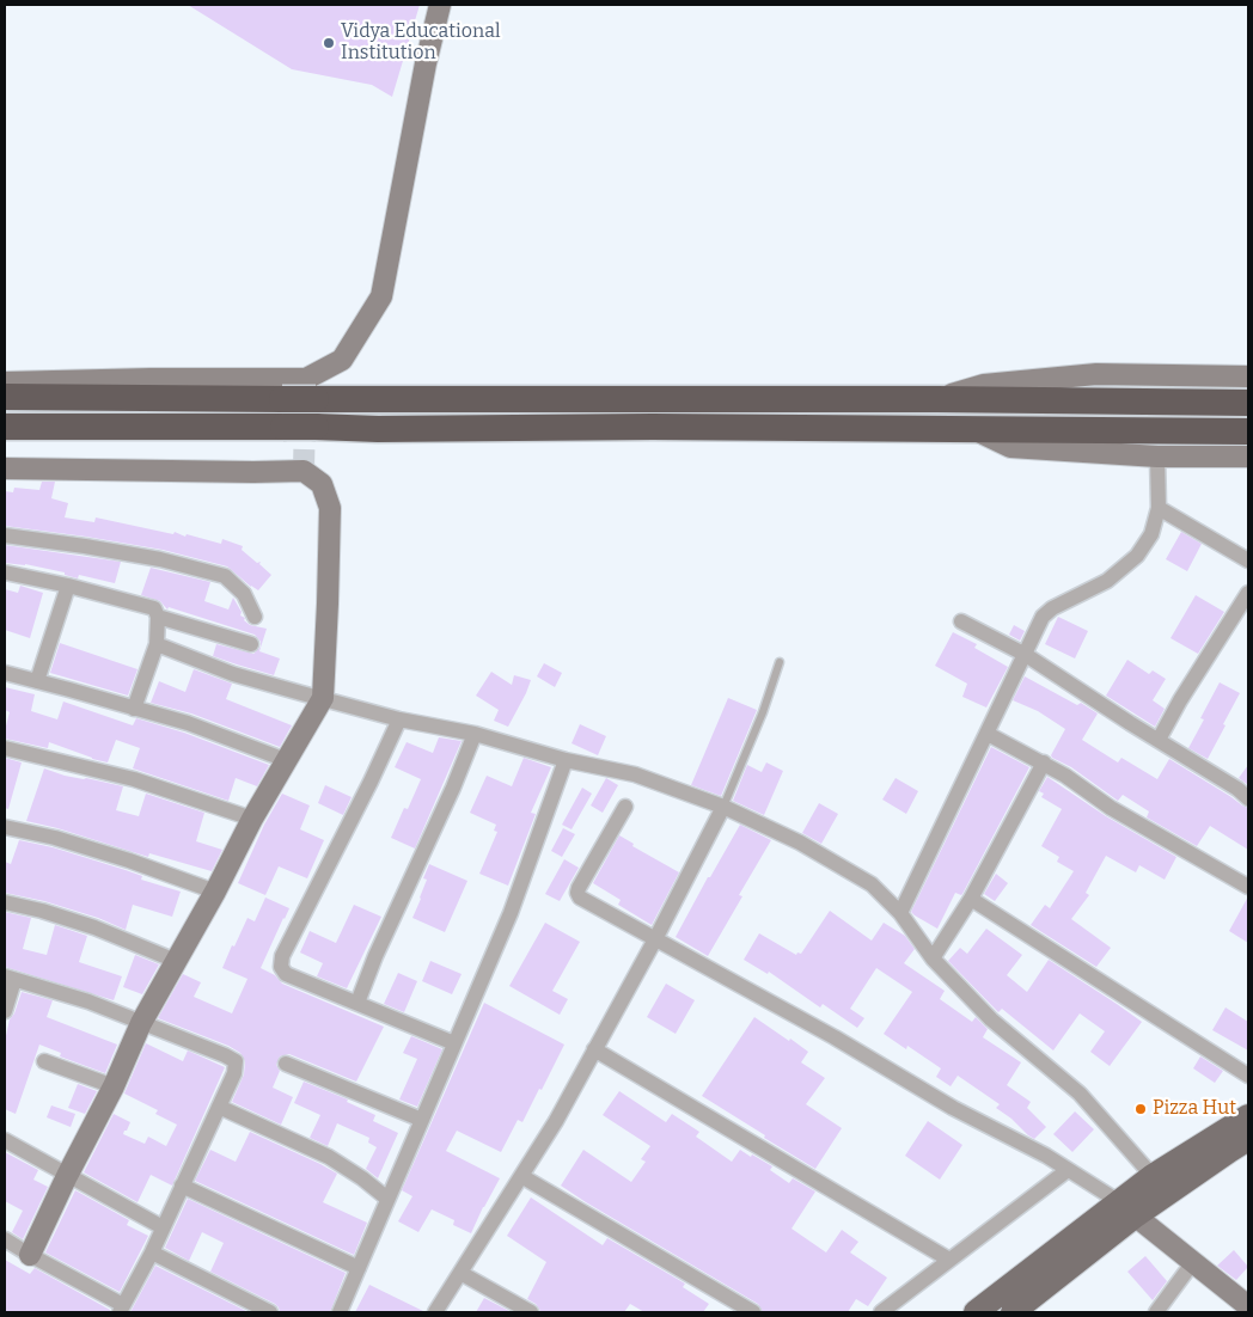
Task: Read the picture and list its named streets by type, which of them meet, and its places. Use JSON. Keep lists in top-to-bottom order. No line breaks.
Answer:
{"places":["Vidya Educational Institution","Pizza Hut"]}
